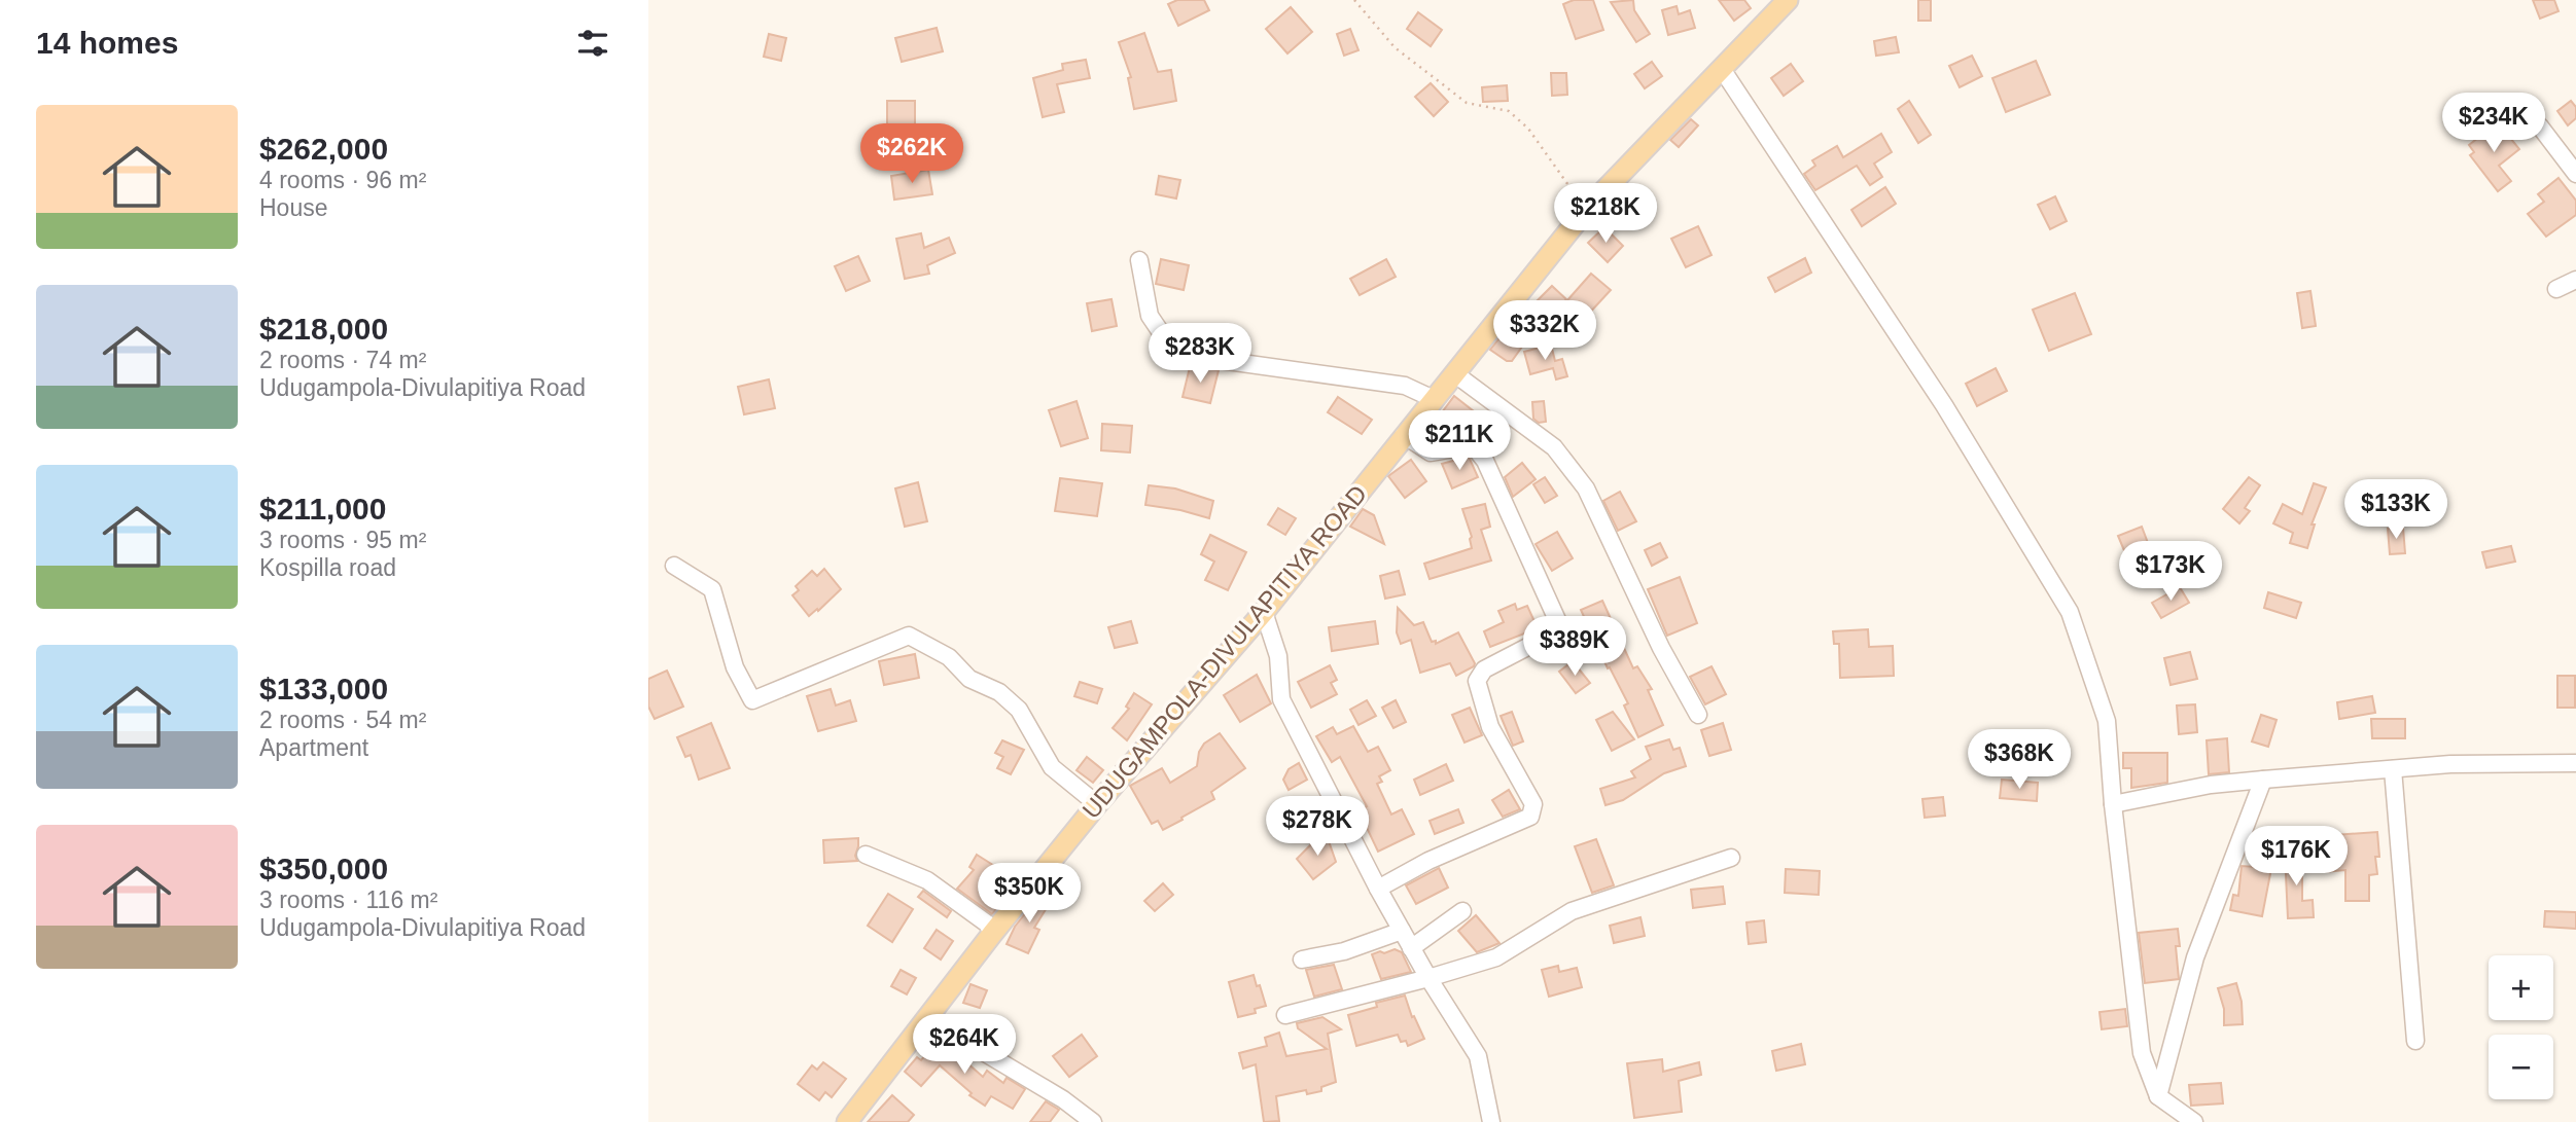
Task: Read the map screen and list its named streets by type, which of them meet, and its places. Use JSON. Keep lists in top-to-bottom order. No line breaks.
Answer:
{"streets":{"main road":["UDUGAMPOLA-DIVULAPITIYA ROAD"]},"page":{"heading":"14 homes","list":[{"name":"$262,000","note":"4 rooms · 96 m² · House"},{"name":"$218,000","note":"2 rooms · 74 m² · Udugampola-Divulapitiya Road"},{"name":"$211,000","note":"3 rooms · 95 m² · Kospilla road"},{"name":"$133,000","note":"2 rooms · 54 m² · Apartment"},{"name":"$350,000","note":"3 rooms · 116 m² · Udugampola-Divulapitiya Road"}],"price":["$234K","$262K","$218K","$332K","$283K","$211K","$133K","$173K","$389K","$368K","$278K","$176K","$350K","$264K"],"map_buttons":["+","−"]}}
